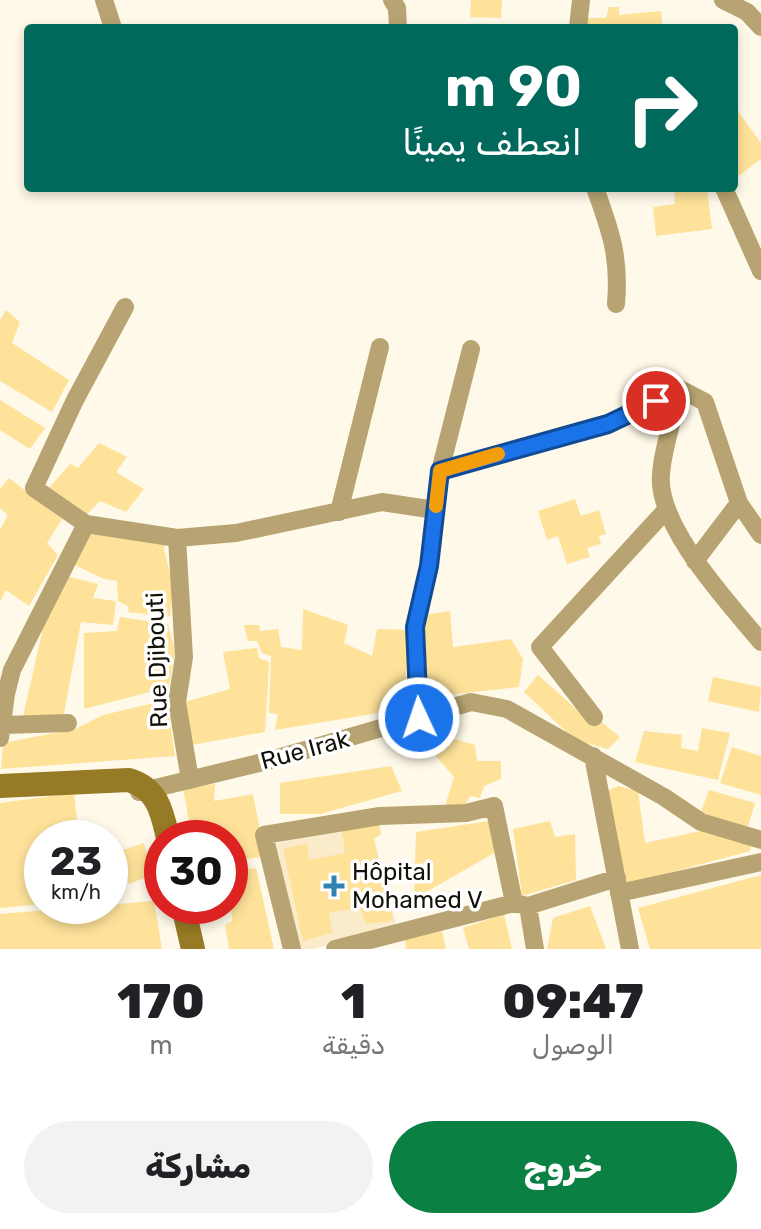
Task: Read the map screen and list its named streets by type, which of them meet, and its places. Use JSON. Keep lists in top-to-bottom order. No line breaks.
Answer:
{"streets":{"street":["Rue Djibouti","Rue Irak"]},"crossings":[["Rue Djibouti","Rue Irak"]],"places":{"health":["Hôpital Mohamed V"]},"page":{"turn":["90 m","انعطف يمينًا"],"speed":"23 km/h","limit":"30","eta":["09:47","الوصول","1","دقيقة","170","m"],"buttons":["خروج","مشاركة"]}}
